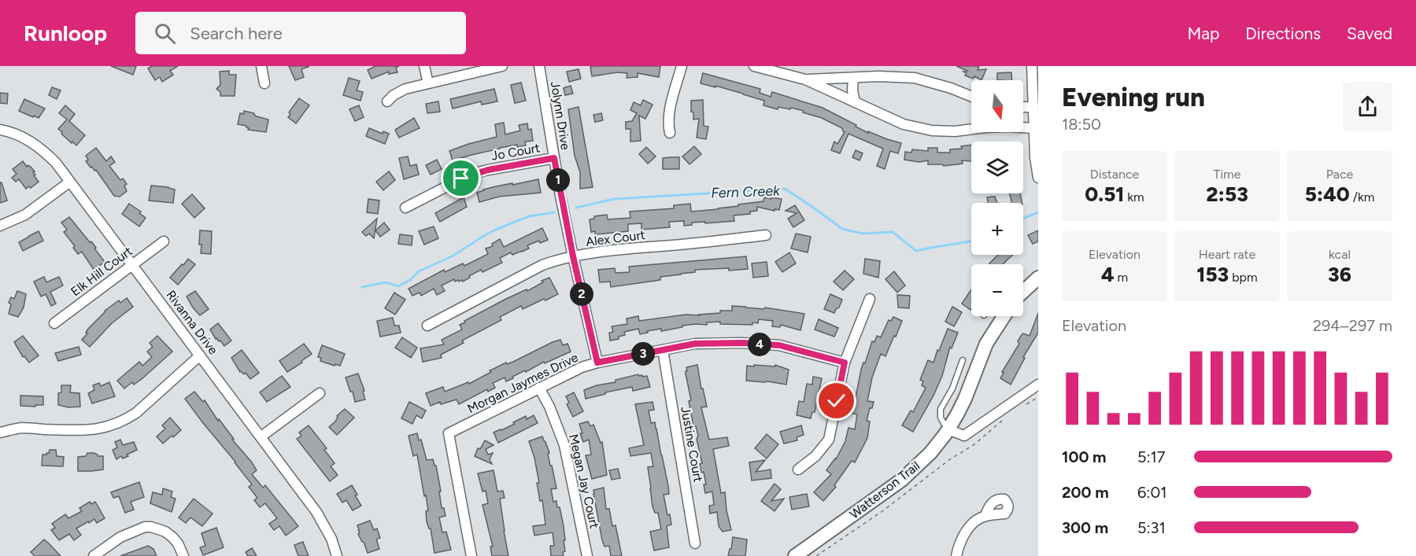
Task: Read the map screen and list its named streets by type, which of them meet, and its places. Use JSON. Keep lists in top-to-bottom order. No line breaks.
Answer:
{"streets":{"main road":["Watterson Trail"],"street":["Jolynn Drive","Jo Court","Alex Court","Elk Hill Court","Rivanna Drive","Morgan Jaymes Drive","Justine Court","Megan Jay Court"]},"crossings":[["Jolynn Drive","Jo Court"],["Jolynn Drive","Alex Court"],["Jolynn Drive","Morgan Jaymes Drive"],["Elk Hill Court","Rivanna Drive"],["Morgan Jaymes Drive","Justine Court"],["Morgan Jaymes Drive","Megan Jay Court"]],"water":["Fern Creek"],"north":"bottom","page":{"header":"Runloop","search":"Search here","nav":["Map","Directions","Saved"],"heading":["Evening run","18:50"],"map_buttons":["+","−"],"stats":[["Distance","0.51 km"],["Time","2:53"],["Pace","5:40 /km"],["Elevation","4 m"],["Heart rate","153 bpm"],["kcal","36"]],"pins":["1","2","4","3"],"chart":["Elevation","294–297 m"],"list":[{"name":"100 m","note":"5:17"},{"name":"200 m","note":"6:01"},{"name":"300 m","note":"5:31"}]}}
